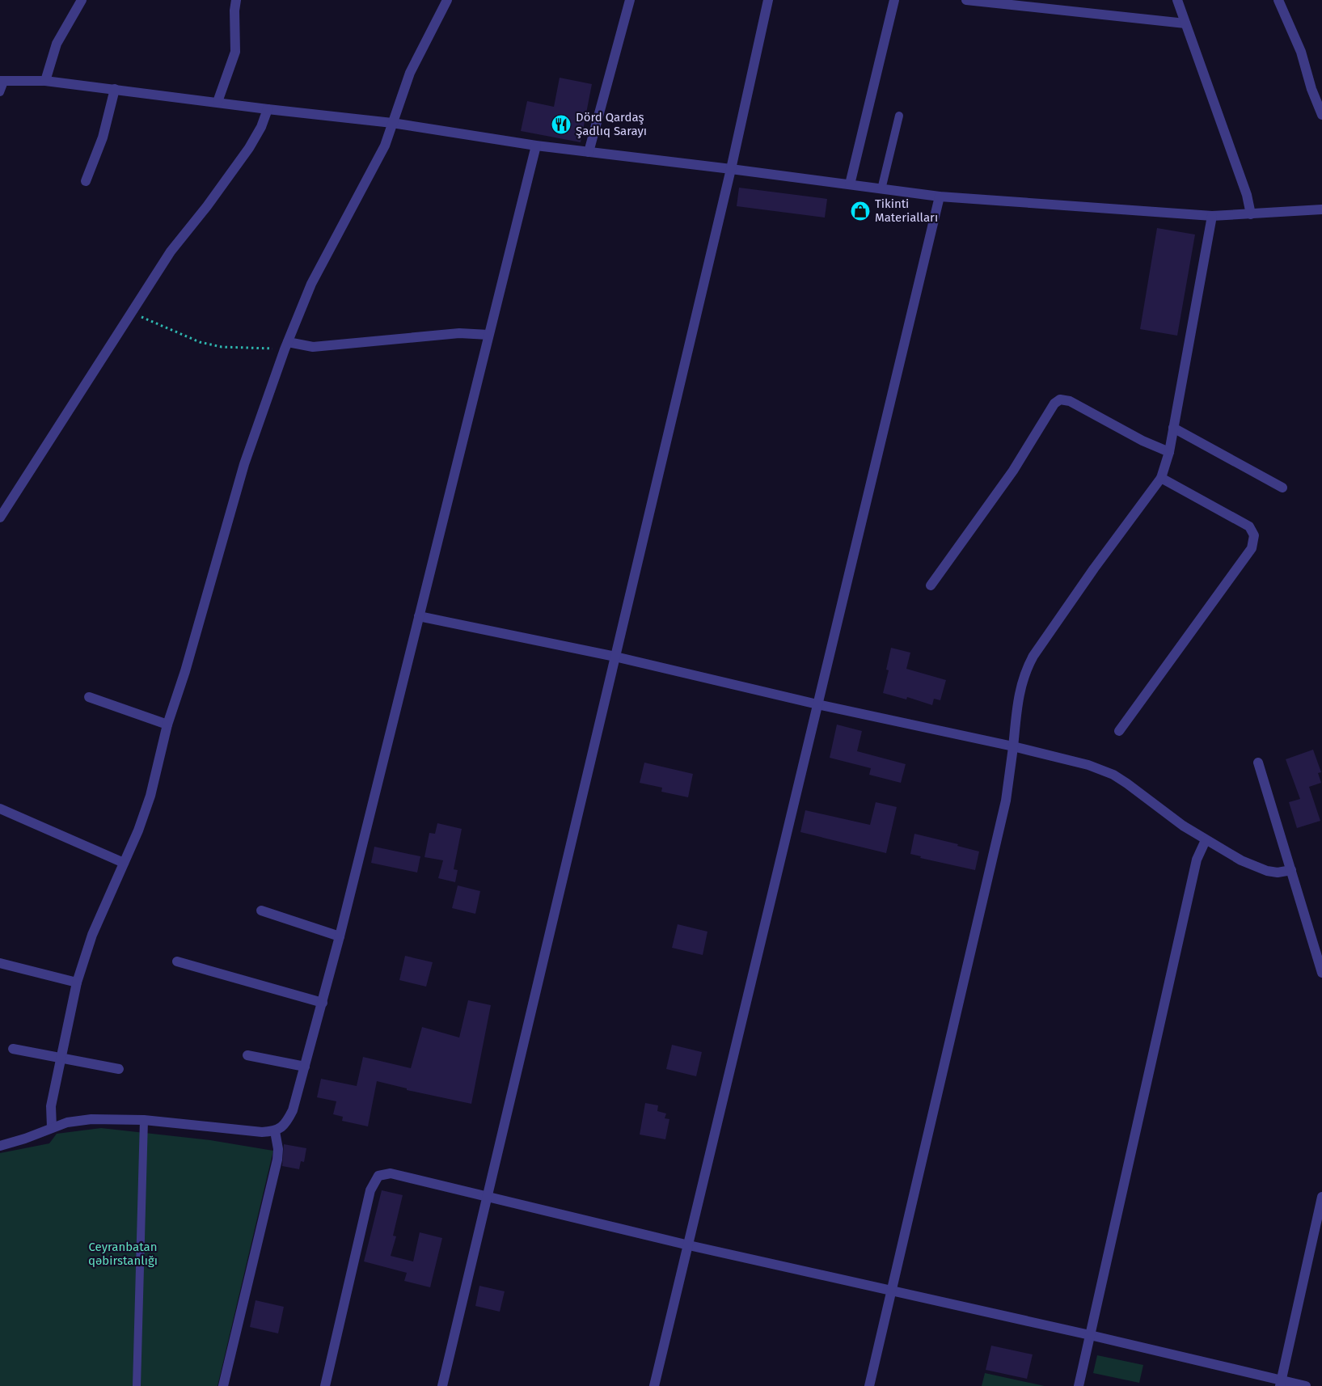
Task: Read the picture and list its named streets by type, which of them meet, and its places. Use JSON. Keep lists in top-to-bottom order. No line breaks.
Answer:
{"parks":["Ceyranbatan qəbirstanlığı"],"places":{"restaurant":["Dörd Qardaş Şadlıq Sarayı"],"shop":["Tikinti Materialları"]}}
